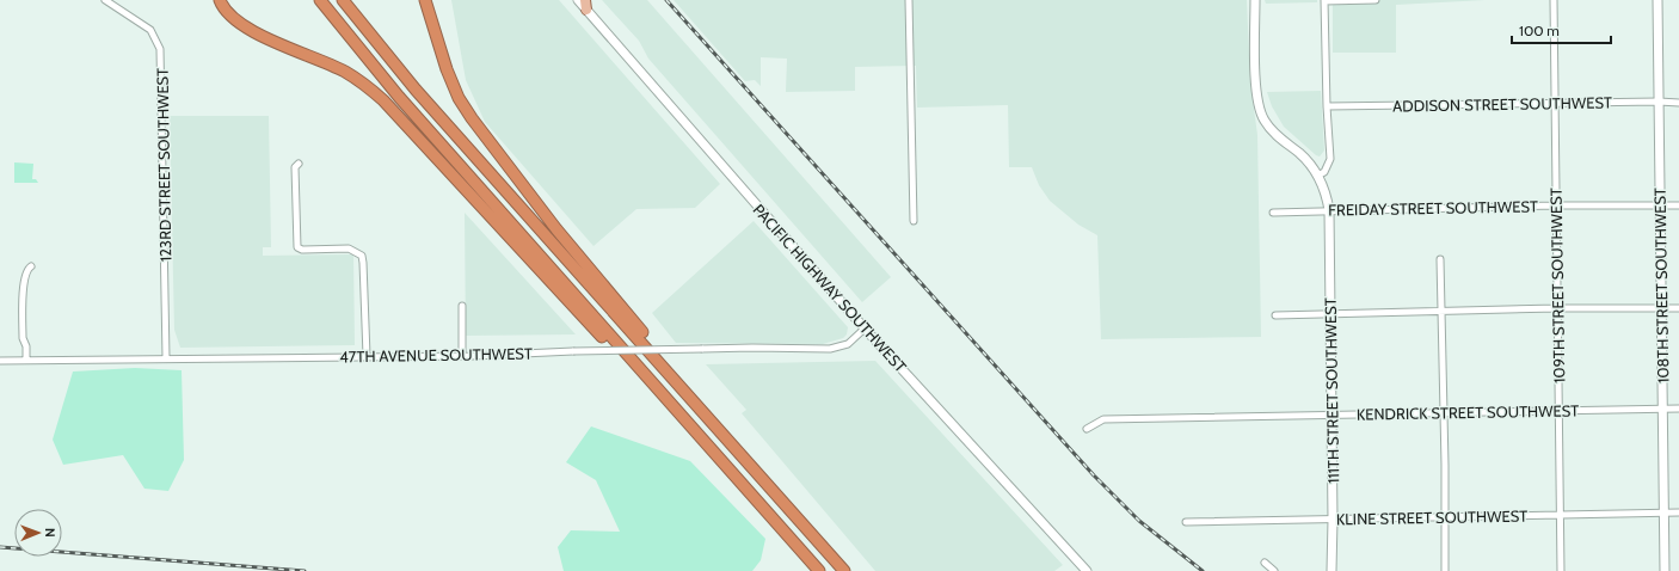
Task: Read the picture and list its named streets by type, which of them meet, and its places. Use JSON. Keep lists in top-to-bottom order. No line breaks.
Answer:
{"streets":{"street":["ADDISON STREET SOUTHWEST","123RD STREET SOUTHWEST","FREIDAY STREET SOUTHWEST","109TH STREET SOUTHWEST","108TH STREET SOUTHWEST","PACIFIC HIGHWAY SOUTHWEST","47TH AVENUE SOUTHWEST","111TH STREET SOUTHWEST","KENDRICK STREET SOUTHWEST","KLINE STREET SOUTHWEST"]},"crossings":[["ADDISON STREET SOUTHWEST","109TH STREET SOUTHWEST"],["ADDISON STREET SOUTHWEST","108TH STREET SOUTHWEST"],["123RD STREET SOUTHWEST","47TH AVENUE SOUTHWEST"],["FREIDAY STREET SOUTHWEST","109TH STREET SOUTHWEST"],["FREIDAY STREET SOUTHWEST","108TH STREET SOUTHWEST"],["FREIDAY STREET SOUTHWEST","111TH STREET SOUTHWEST"],["109TH STREET SOUTHWEST","KENDRICK STREET SOUTHWEST"],["109TH STREET SOUTHWEST","KLINE STREET SOUTHWEST"],["108TH STREET SOUTHWEST","KENDRICK STREET SOUTHWEST"],["108TH STREET SOUTHWEST","KLINE STREET SOUTHWEST"],["PACIFIC HIGHWAY SOUTHWEST","47TH AVENUE SOUTHWEST"],["111TH STREET SOUTHWEST","KENDRICK STREET SOUTHWEST"],["111TH STREET SOUTHWEST","KLINE STREET SOUTHWEST"]],"scale_bar":"100 m","north":"right"}
